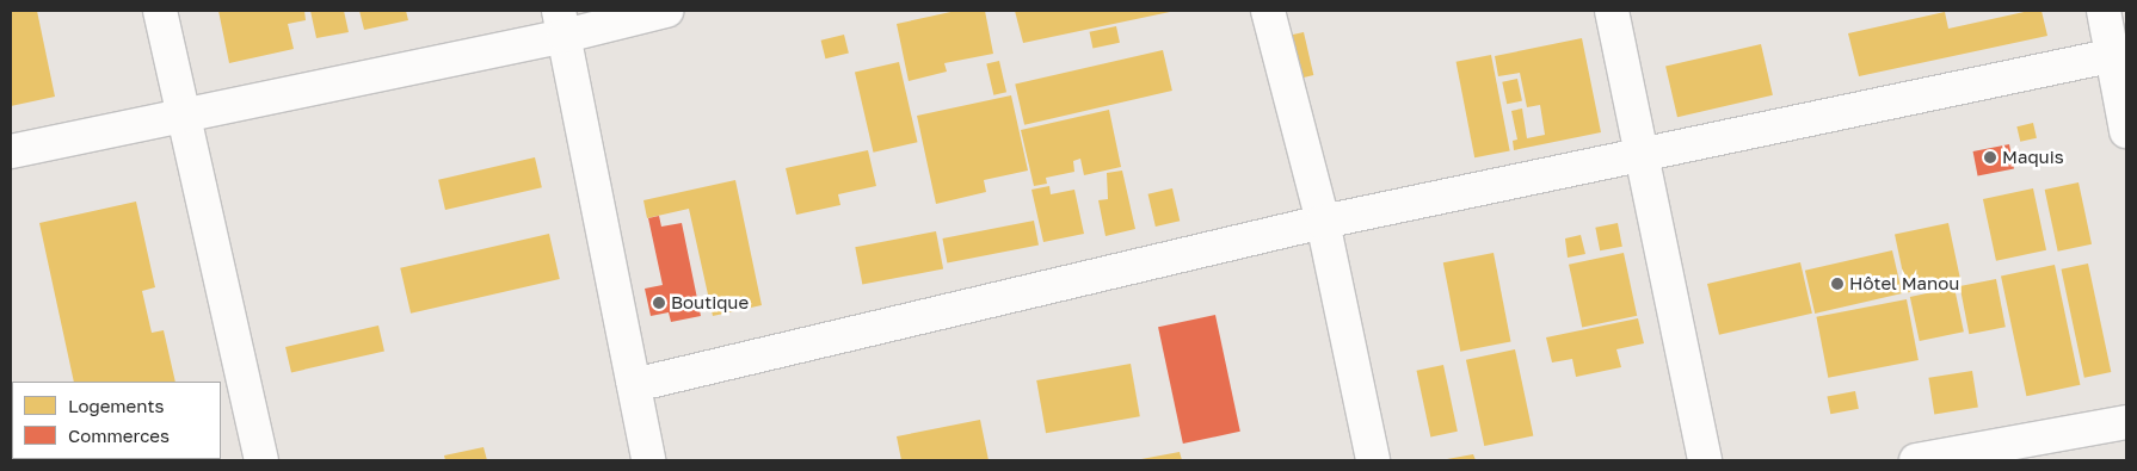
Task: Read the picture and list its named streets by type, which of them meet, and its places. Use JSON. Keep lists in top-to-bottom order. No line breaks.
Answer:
{"places":["Maquis","Hôtel Manou","Boutique"],"legend":["Logements","Commerces"]}
